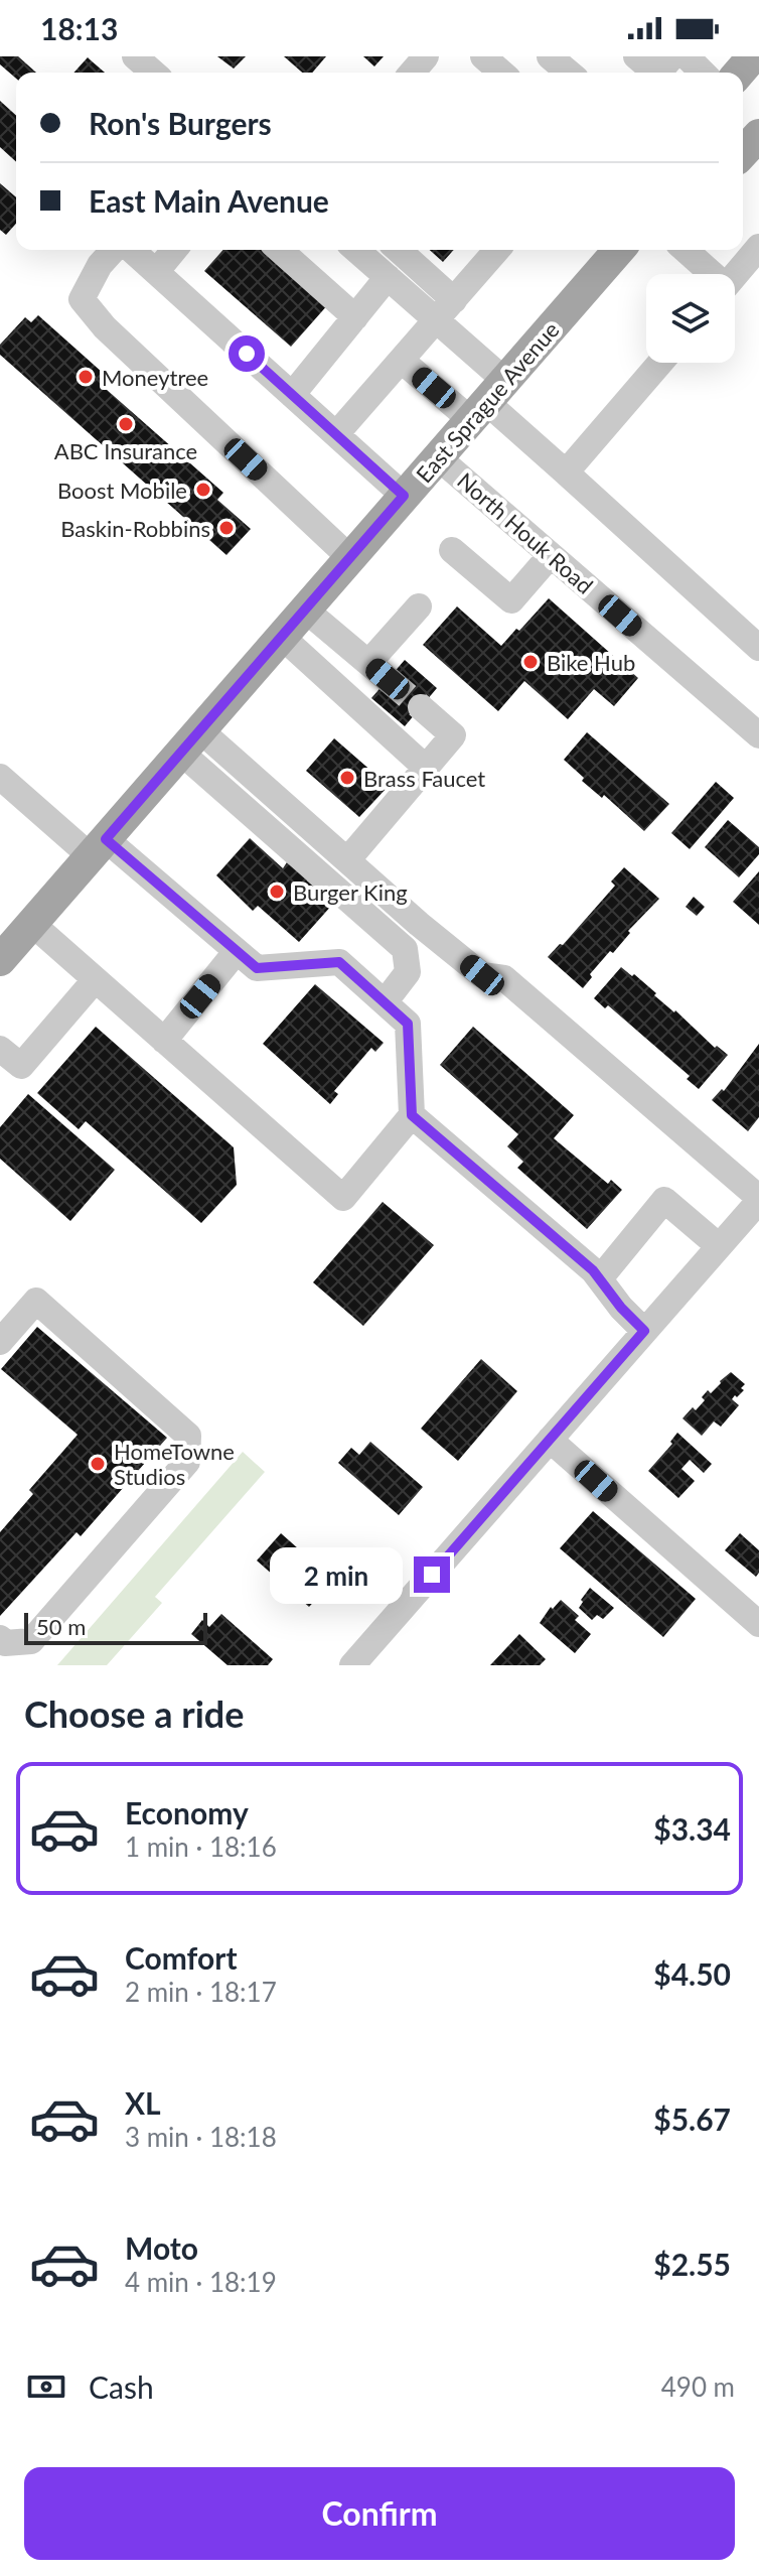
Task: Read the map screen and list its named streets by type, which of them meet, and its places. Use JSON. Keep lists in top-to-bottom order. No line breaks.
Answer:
{"streets":{"main road":["East Sprague Avenue"],"street":["North Houk Road"]},"crossings":[["East Sprague Avenue","North Houk Road"]],"places":["Moneytree","ABC Insurance","Boost Mobile","Baskin-Robbins","Bike Hub","Brass Faucet","Burger King","HomeTowne Studios"],"scale_bar":"50 m","page":{"status":"18:13","banner":["Ron's Burgers","East Main Avenue"],"bubble":"2 min","scale":"50 m","heading":"Choose a ride","list":[{"name":"Economy","note":"1 min · 18:16","value":"$3.34"},{"name":"Comfort","note":"2 min · 18:17","value":"$4.50"},{"name":"XL","note":"3 min · 18:18","value":"$5.67"},{"name":"Moto","note":"4 min · 18:19","value":"$2.55"}],"pay":["Cash","490 m"],"buttons":"Confirm"}}
